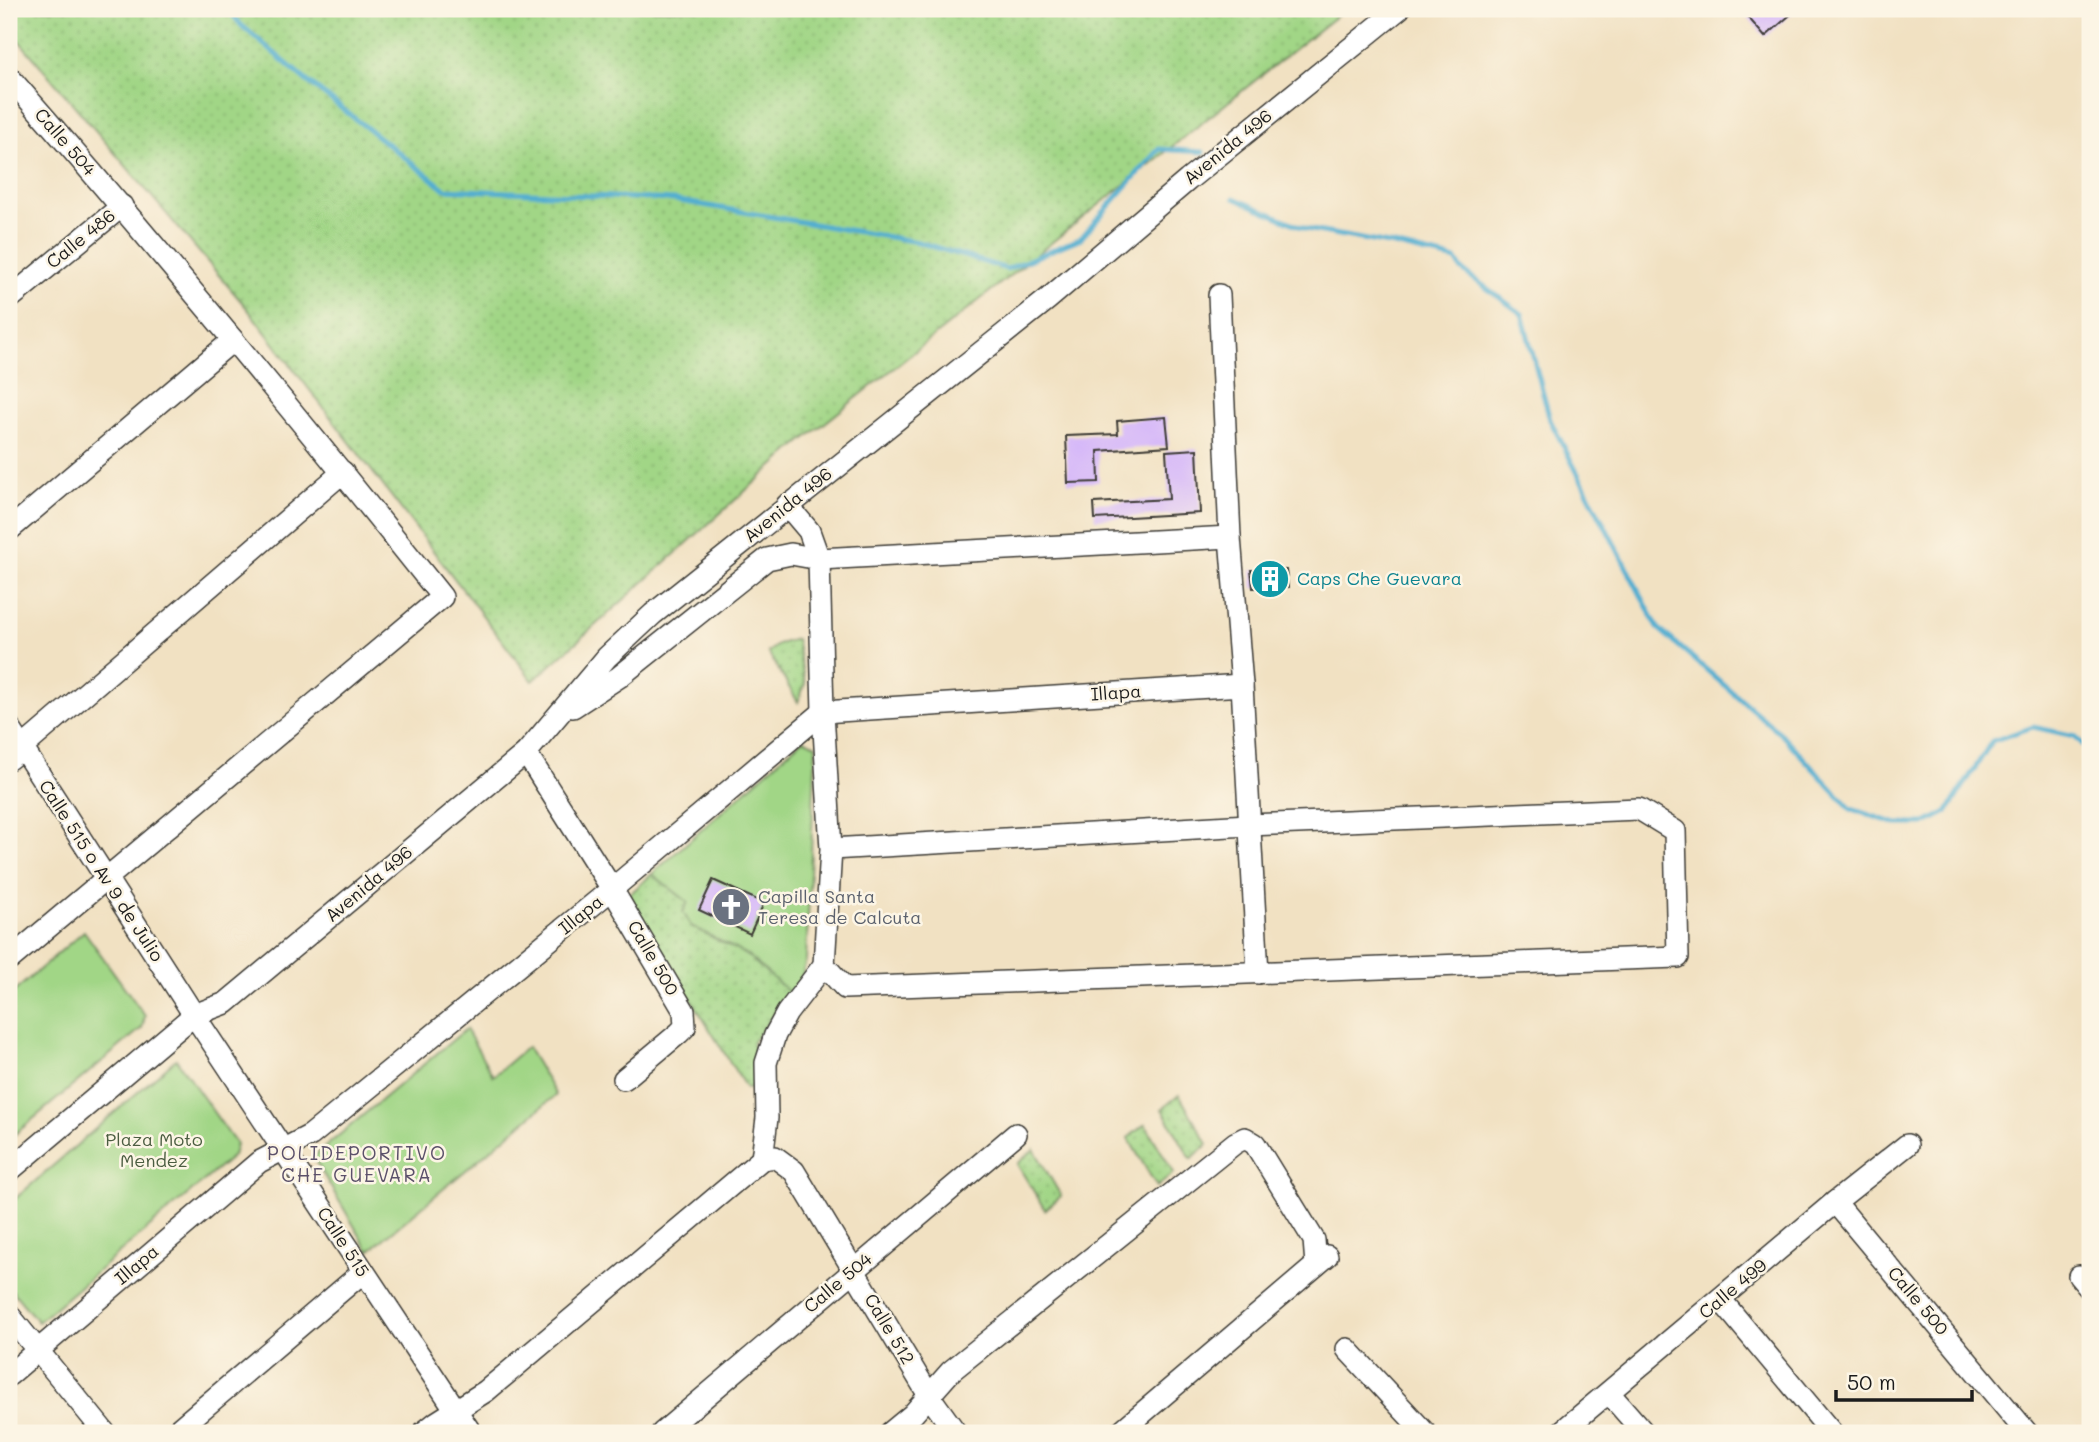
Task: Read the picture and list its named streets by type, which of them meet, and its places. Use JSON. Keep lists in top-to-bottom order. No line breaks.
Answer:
{"streets":{"street":["Calle 504","Avenida 496","Calle 486","Illapa","Calle 515 o Av 9 de Julio","Calle 500","Calle 515","Calle 499","Calle 512"]},"crossings":[["Calle 504","Calle 486"],["Calle 504","Calle 515 o Av 9 de Julio"],["Calle 504","Calle 512"],["Avenida 496","Calle 515 o Av 9 de Julio"],["Avenida 496","Calle 500"],["Avenida 496","Calle 515"],["Illapa","Calle 500"],["Illapa","Calle 515"],["Calle 515 o Av 9 de Julio","Calle 515"],["Calle 500","Calle 499"]],"districts":["POLIDEPORTIVO CHE GUEVARA"],"parks":["Plaza Moto Mendez"],"places":{"building":["Caps Che Guevara"],"church":["Capilla Santa Teresa de Calcuta"]},"scale_bar":"50 m"}
